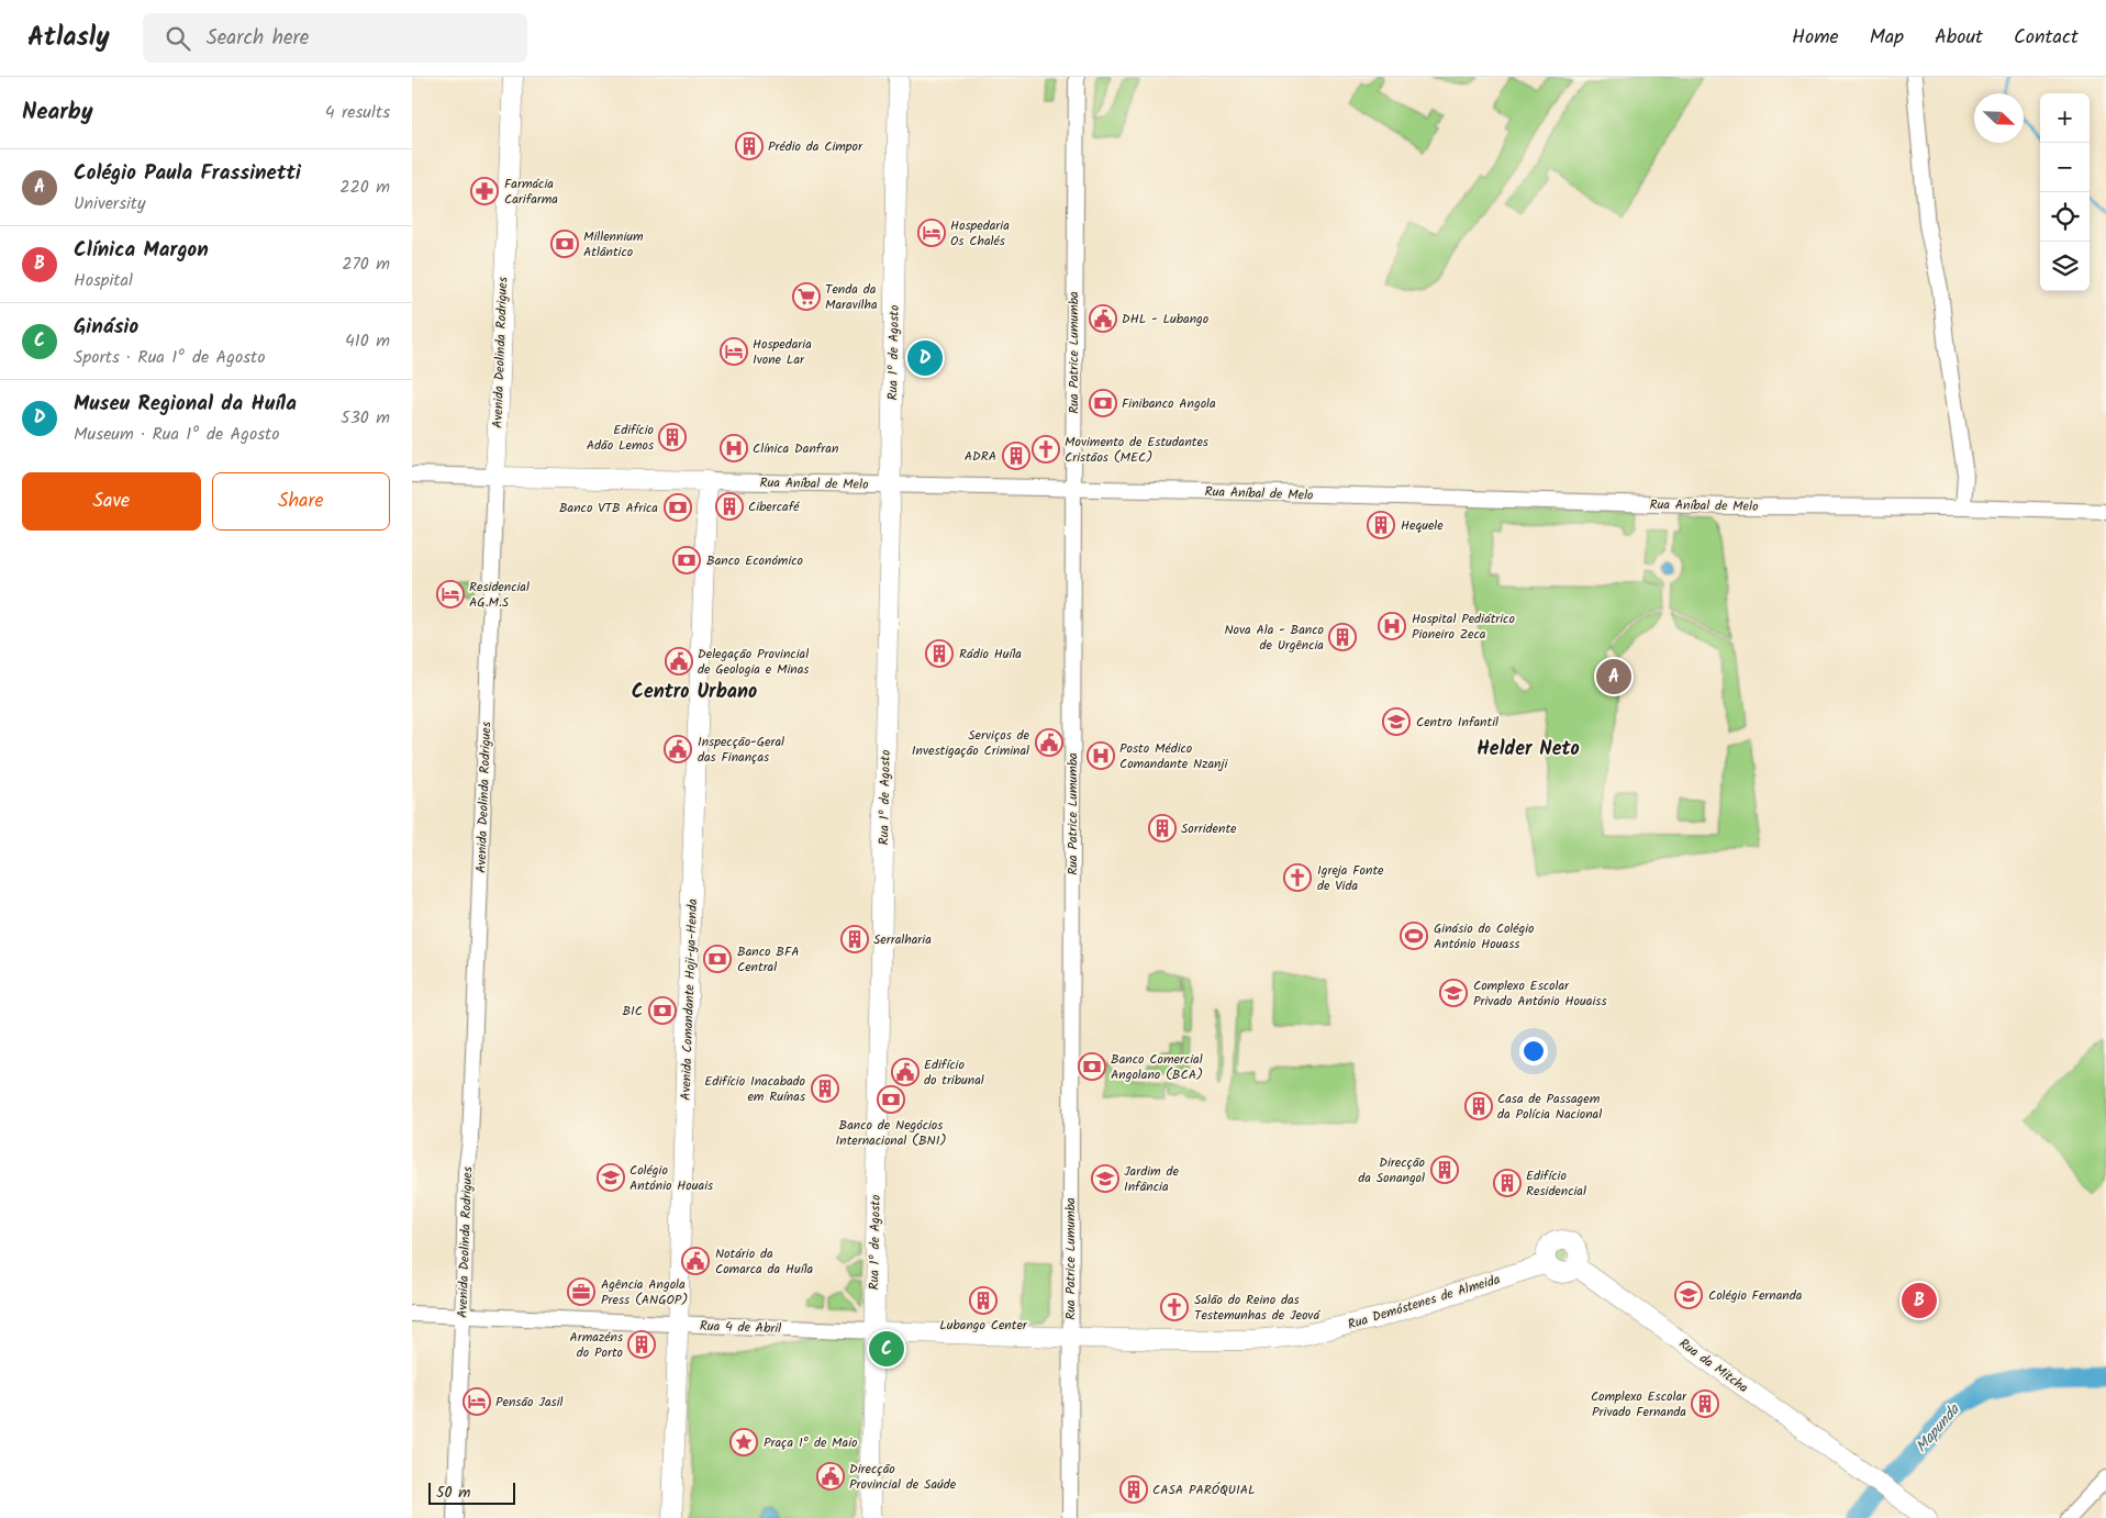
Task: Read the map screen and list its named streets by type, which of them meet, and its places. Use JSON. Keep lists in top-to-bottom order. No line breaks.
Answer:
{"streets":{"main road":["Avenida Deolinda Rodrigues","Rua 1º de Agosto","Rua Aníbal de Melo","Avenida Comandante Hoji-ya-Henda","Rua Demóstenes de Almeida","Rua 4 de Abril","Rua da Mitcha"],"street":["Rua Patrice Lumumba"]},"crossings":[["Avenida Deolinda Rodrigues","Rua Aníbal de Melo"],["Avenida Deolinda Rodrigues","Rua 4 de Abril"],["Rua 1º de Agosto","Rua Aníbal de Melo"],["Rua 1º de Agosto","Rua 4 de Abril"],["Rua Patrice Lumumba","Rua Aníbal de Melo"],["Rua Patrice Lumumba","Rua Demóstenes de Almeida"],["Rua Patrice Lumumba","Rua 4 de Abril"],["Rua Aníbal de Melo","Avenida Comandante Hoji-ya-Henda"],["Avenida Comandante Hoji-ya-Henda","Rua 4 de Abril"],["Rua Demóstenes de Almeida","Rua 4 de Abril"],["Rua Demóstenes de Almeida","Rua da Mitcha"]],"districts":["Centro Urbano","Helder Neto"],"water":["Mapunda"],"places":{"building":["Prédio da Cimpor","Edifício Adão Lemos","ADRA","Cibercafé","Hequele","Nova Ala - Banco de Urgência","Rádio Huíla","Sorridente","Serralharia","Edifício Inacabado em Ruínas","Casa de Passagem da Polícia Nacional","Direcção da Sonangol","Edifício Residencial","Lubango Center","Armazéns do Porto","Complexo Escolar Privado Fernanda","CASA PARÓQUIAL"],"pharmacy":["Farmácia Carifarma"],"hotel":["Hospedaria Os Chalés","Hospedaria Ivone Lar","Residencial AG.M.S","Pensão Jasil"],"bank":["Millennium Atlântico","Finibanco Angola","Banco VTB Africa","Banco Económico","Banco BFA Central","BIC","Banco Comercial Angolano (BCA)","Banco de Negócios Internacional (BNI)"],"supermarket":["Tenda da Maravilha"],"public building":["DHL - Lubango","Delegação Provincial de Geologia e Minas","Serviços de Investigação Criminal","Inspecção-Geral das Finanças","Edifício do tribunal","Notário da Comarca da Huíla","Direcção Provincial de Saúde"],"hospital":["Clínica Danfran","Hospital Pediátrico Pioneiro Zeca","Posto Médico Comandante Nzanji"],"church":["Movimento de Estudantes Cristãos (MEC)","Igreja Fonte de Vida","Salão do Reino das Testemunhas de Jeová"],"school or university":["Centro Infantil","Complexo Escolar Privado António Houaiss","Colégio António Houais","Jardim de Infância","Colégio Fernanda"],"sports":["Ginásio do Colégio António Houass"],"office":["Agência Angola Press (ANGOP)"],"place":["Praça 1º de Maio"]},"scale_bar":"50 m","north":"bottom right","page":{"header":"Atlasly","search":"Search here","nav":["Home","Map","About","Contact"],"heading":["Nearby","4 results"],"map_buttons":["+","−"],"list":[{"mark":"A","name":"Colégio Paula Frassinetti","note":"University","value":"220 m"},{"mark":"B","name":"Clínica Margon","note":"Hospital","value":"270 m"},{"mark":"C","name":"Ginásio","note":"Sports · Rua 1º de Agosto","value":"410 m"},{"mark":"D","name":"Museu Regional da Huíla","note":"Museum · Rua 1º de Agosto","value":"530 m"}],"pins":["D","A","B","C"],"buttons":["Save","Share"],"scale":"50 m"}}
